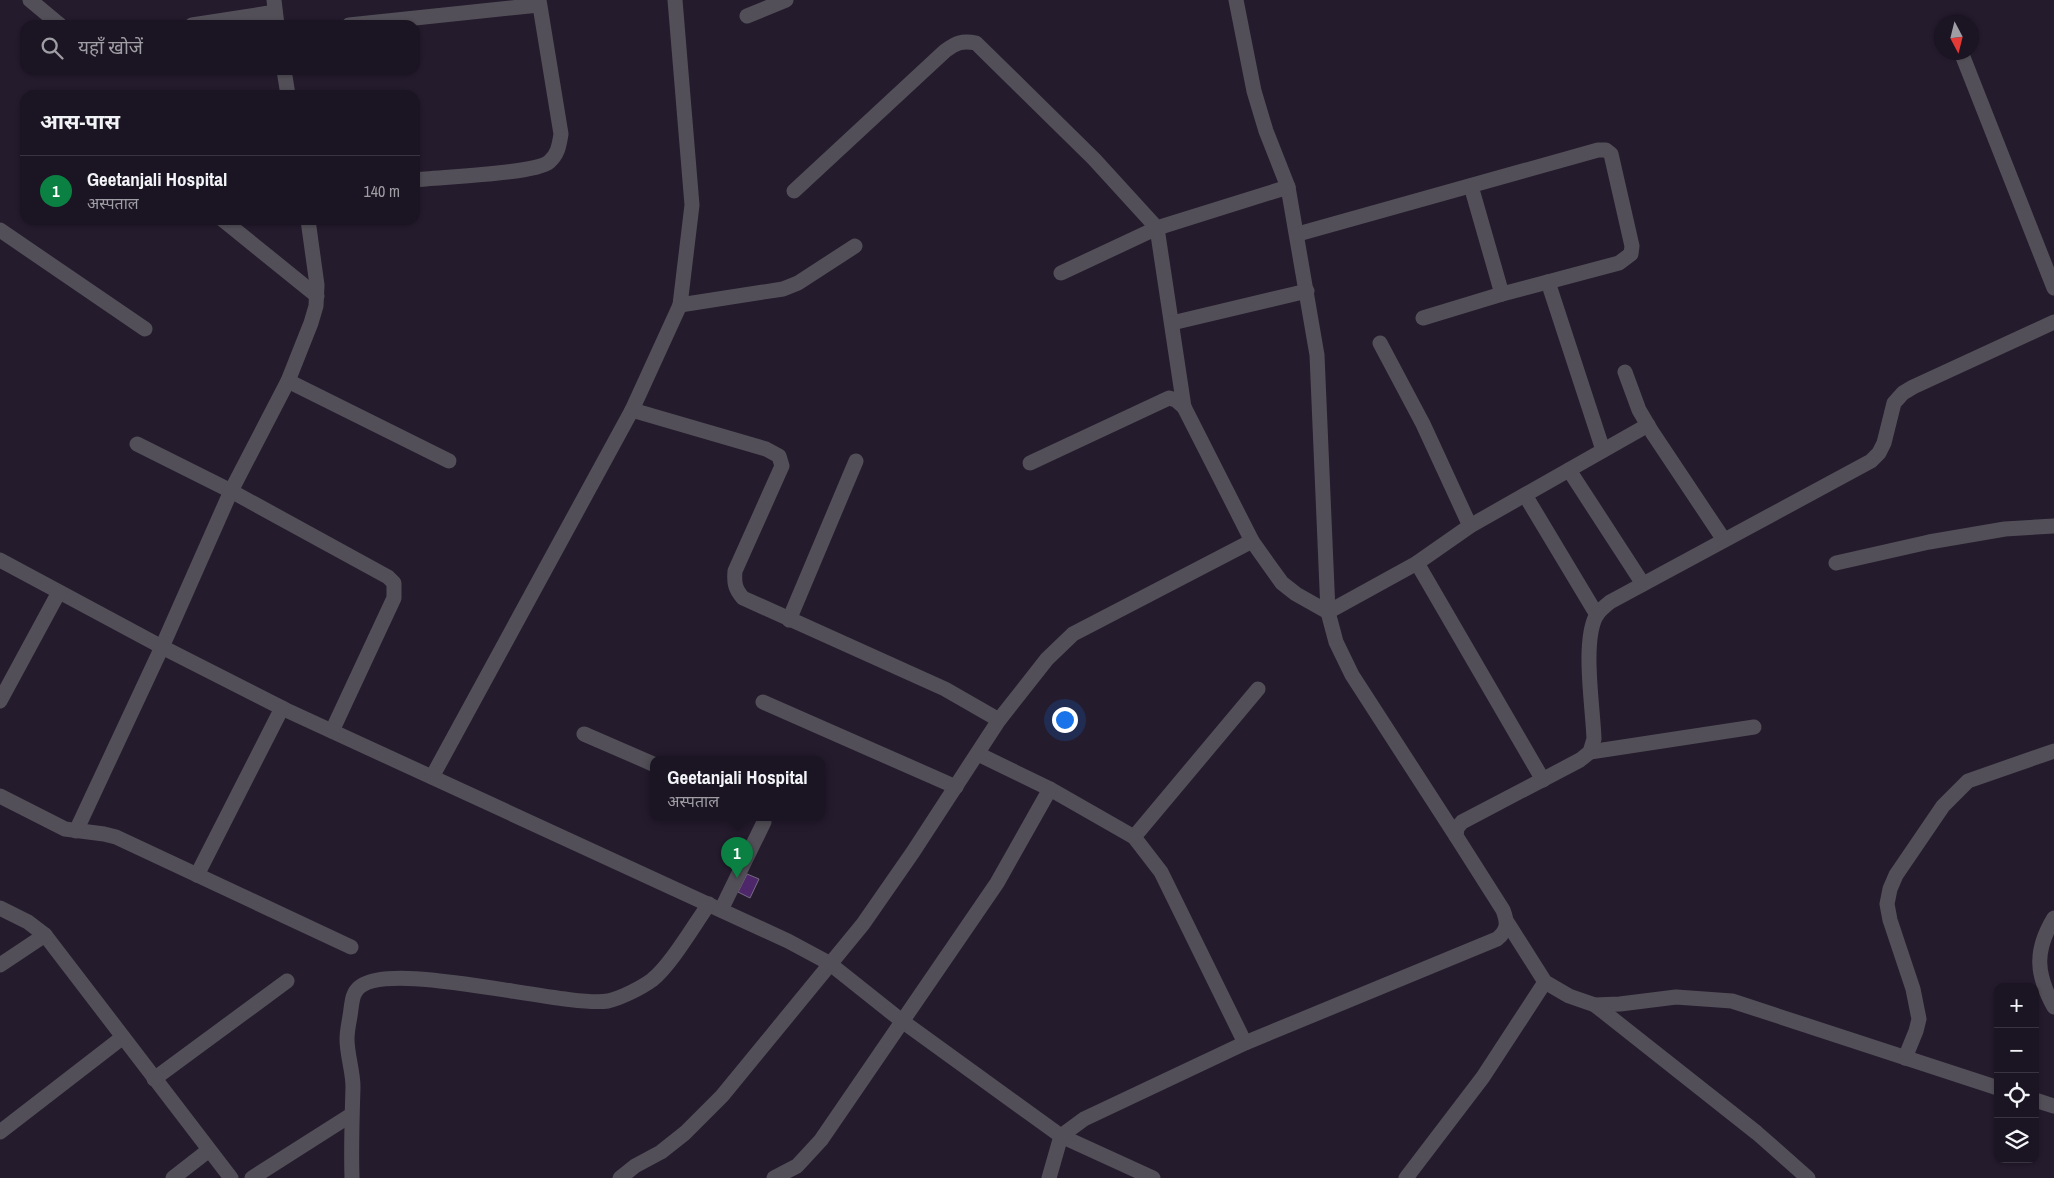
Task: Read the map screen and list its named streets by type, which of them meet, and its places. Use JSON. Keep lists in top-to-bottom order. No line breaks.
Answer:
{"north":"bottom","page":{"search":"यहाँ खोजें","heading":"आस-पास","list":[{"mark":"1","name":"Geetanjali Hospital","note":"अस्पताल","value":"140 m"}],"popup":["Geetanjali Hospital","अस्पताल"],"pins":"1","map_buttons":["+","−"]}}
